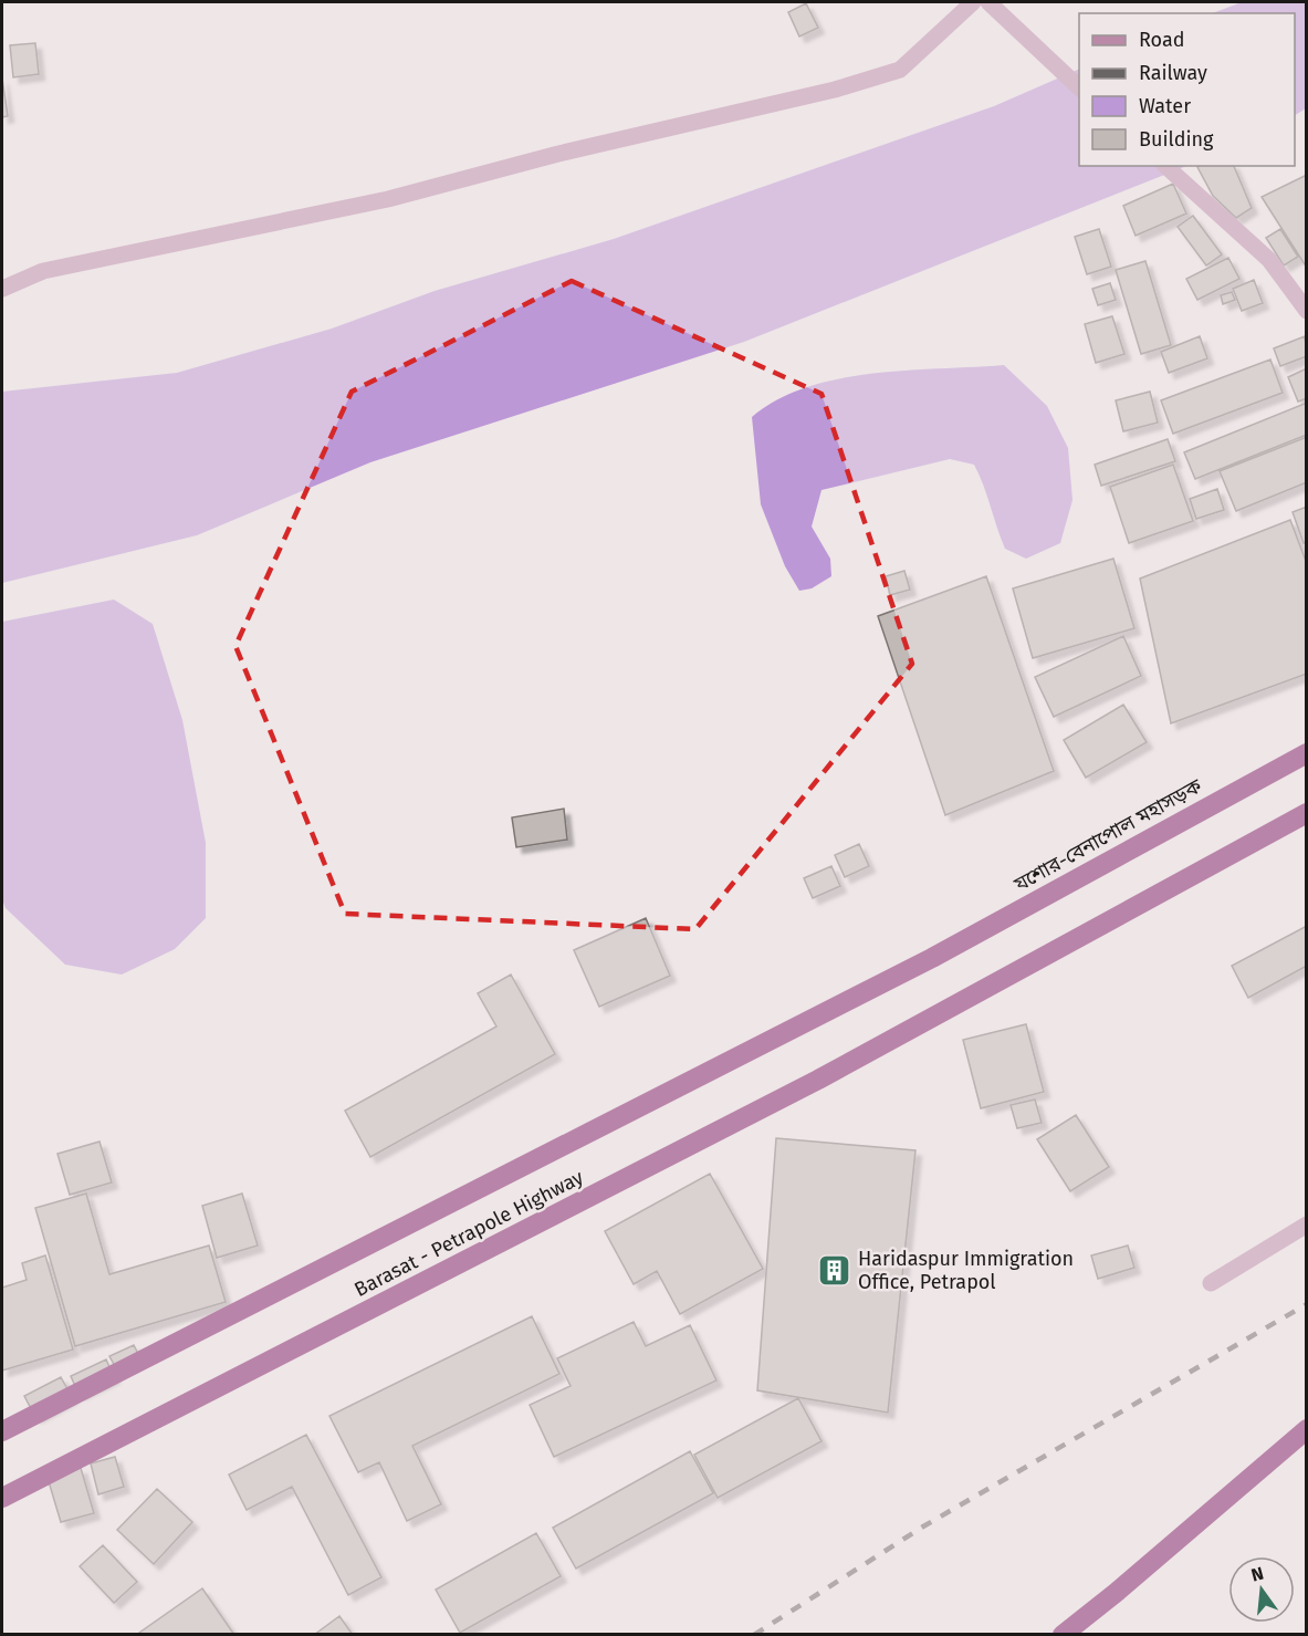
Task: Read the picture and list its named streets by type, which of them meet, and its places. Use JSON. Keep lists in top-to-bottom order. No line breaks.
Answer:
{"streets":{"highway":["যশোর-বেনাপোল মহাসড়ক","Barasat - Petrapole Highway"]},"crossings":[["যশোর-বেনাপোল মহাসড়ক","Barasat - Petrapole Highway"]],"places":{"building":["Haridaspur Immigration Office, Petrapol"]},"legend":["Road","Railway","Water","Building"],"north":"top"}
